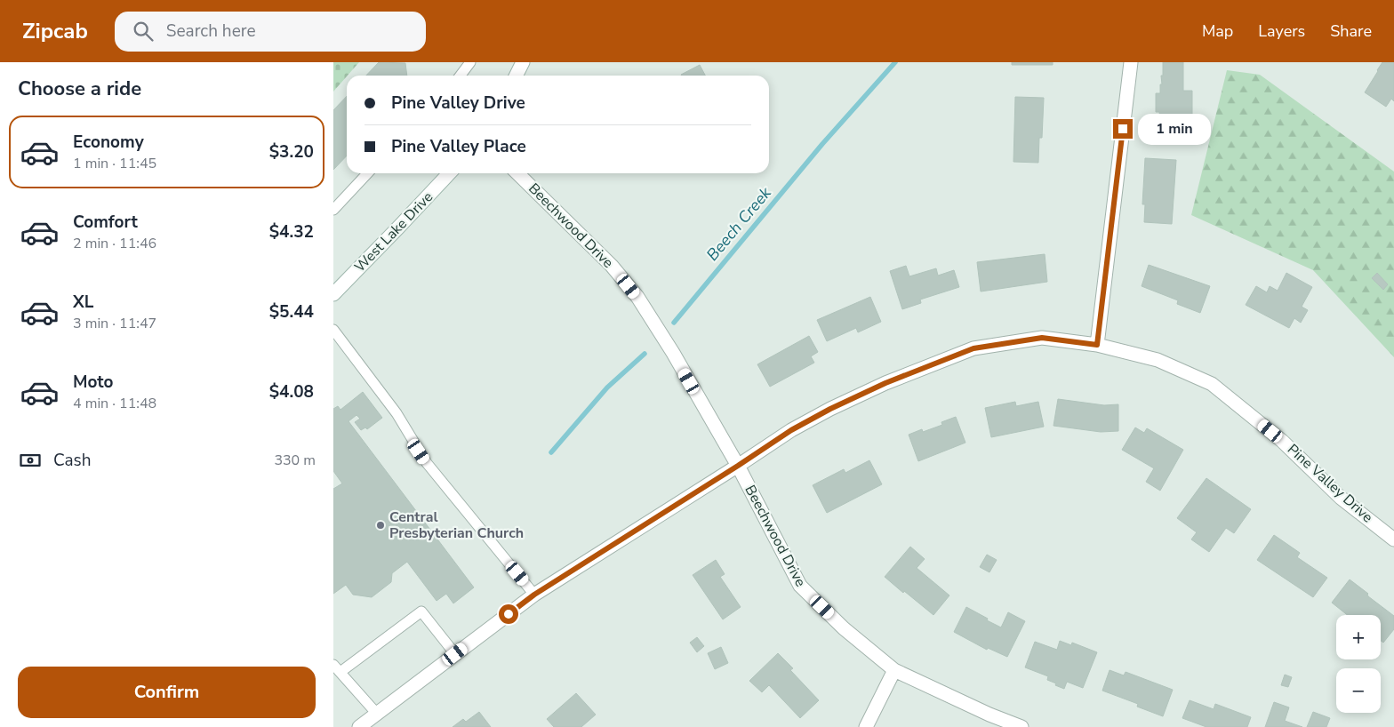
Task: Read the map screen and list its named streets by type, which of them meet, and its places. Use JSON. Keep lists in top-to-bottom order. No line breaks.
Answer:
{"streets":{"street":["Beechwood Drive","West Lake Drive","Pine Valley Drive"]},"crossings":[["Beechwood Drive","Pine Valley Drive"]],"water":["Beech Creek"],"places":["Central Presbyterian Church"],"page":{"header":"Zipcab","search":"Search here","nav":["Map","Layers","Share"],"heading":"Choose a ride","banner":["Pine Valley Drive","Pine Valley Place"],"bubble":"1 min","list":[{"name":"Economy","note":"1 min · 11:45","value":"$3.20"},{"name":"Comfort","note":"2 min · 11:46","value":"$4.32"},{"name":"XL","note":"3 min · 11:47","value":"$5.44"},{"name":"Moto","note":"4 min · 11:48","value":"$4.08"}],"pay":["Cash","330 m"],"map_buttons":["+","−"],"buttons":"Confirm"}}
